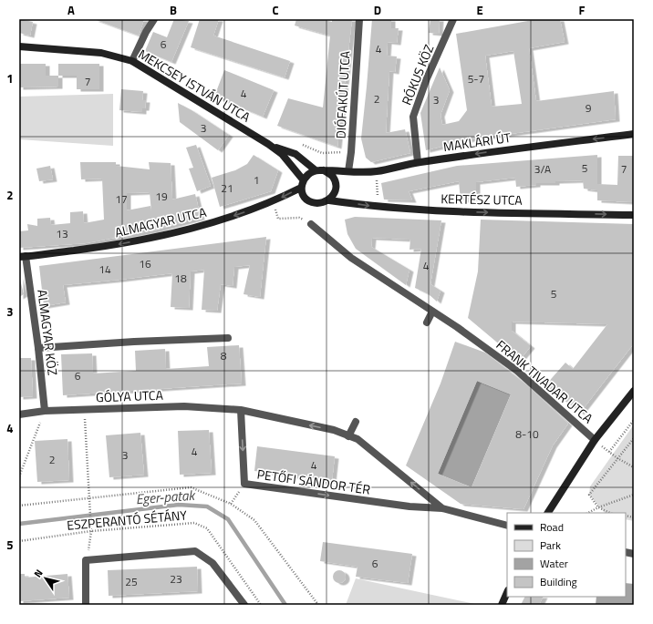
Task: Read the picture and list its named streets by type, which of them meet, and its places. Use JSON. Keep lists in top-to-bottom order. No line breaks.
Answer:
{"streets":{"street":["RÓKUS KÖZ","MEKCSEY ISTVÁN UTCA","DIÓFAKÚT UTCA","MAKLÁRI ÚT","KERTÉSZ UTCA","ALMAGYAR UTCA","ALMAGYAR KÖZ","FRANK TIVADAR UTCA","GÓLYA UTCA","PETŐFI SÁNDOR TÉR"],"path":["ESZPERANTÓ SÉTÁNY"]},"crossings":[["RÓKUS KÖZ","MAKLÁRI ÚT"],["MEKCSEY ISTVÁN UTCA","MAKLÁRI ÚT"],["MEKCSEY ISTVÁN UTCA","KERTÉSZ UTCA"],["MEKCSEY ISTVÁN UTCA","ALMAGYAR UTCA"],["DIÓFAKÚT UTCA","MAKLÁRI ÚT"],["MAKLÁRI ÚT","KERTÉSZ UTCA"],["MAKLÁRI ÚT","ALMAGYAR UTCA"],["KERTÉSZ UTCA","ALMAGYAR UTCA"],["ALMAGYAR UTCA","ALMAGYAR KÖZ"],["ALMAGYAR KÖZ","GÓLYA UTCA"],["GÓLYA UTCA","PETŐFI SÁNDOR TÉR"]],"one_way":["MAKLÁRI ÚT","KERTÉSZ UTCA","ALMAGYAR UTCA"],"water":["Eger-patak"],"house_numbers":["6","4","5-7","7","4","2","3","9","3","5","3/A","7","1","21","19","17","13","16","4","14","18","5","8","6","8-10","4","3","2","4","6","23","25"],"legend":["Road","Park","Water","Building"],"north":"top left","grid":{"columns":["A","B","C","D","E","F"],"rows":["1","2","3","4","5"]}}
